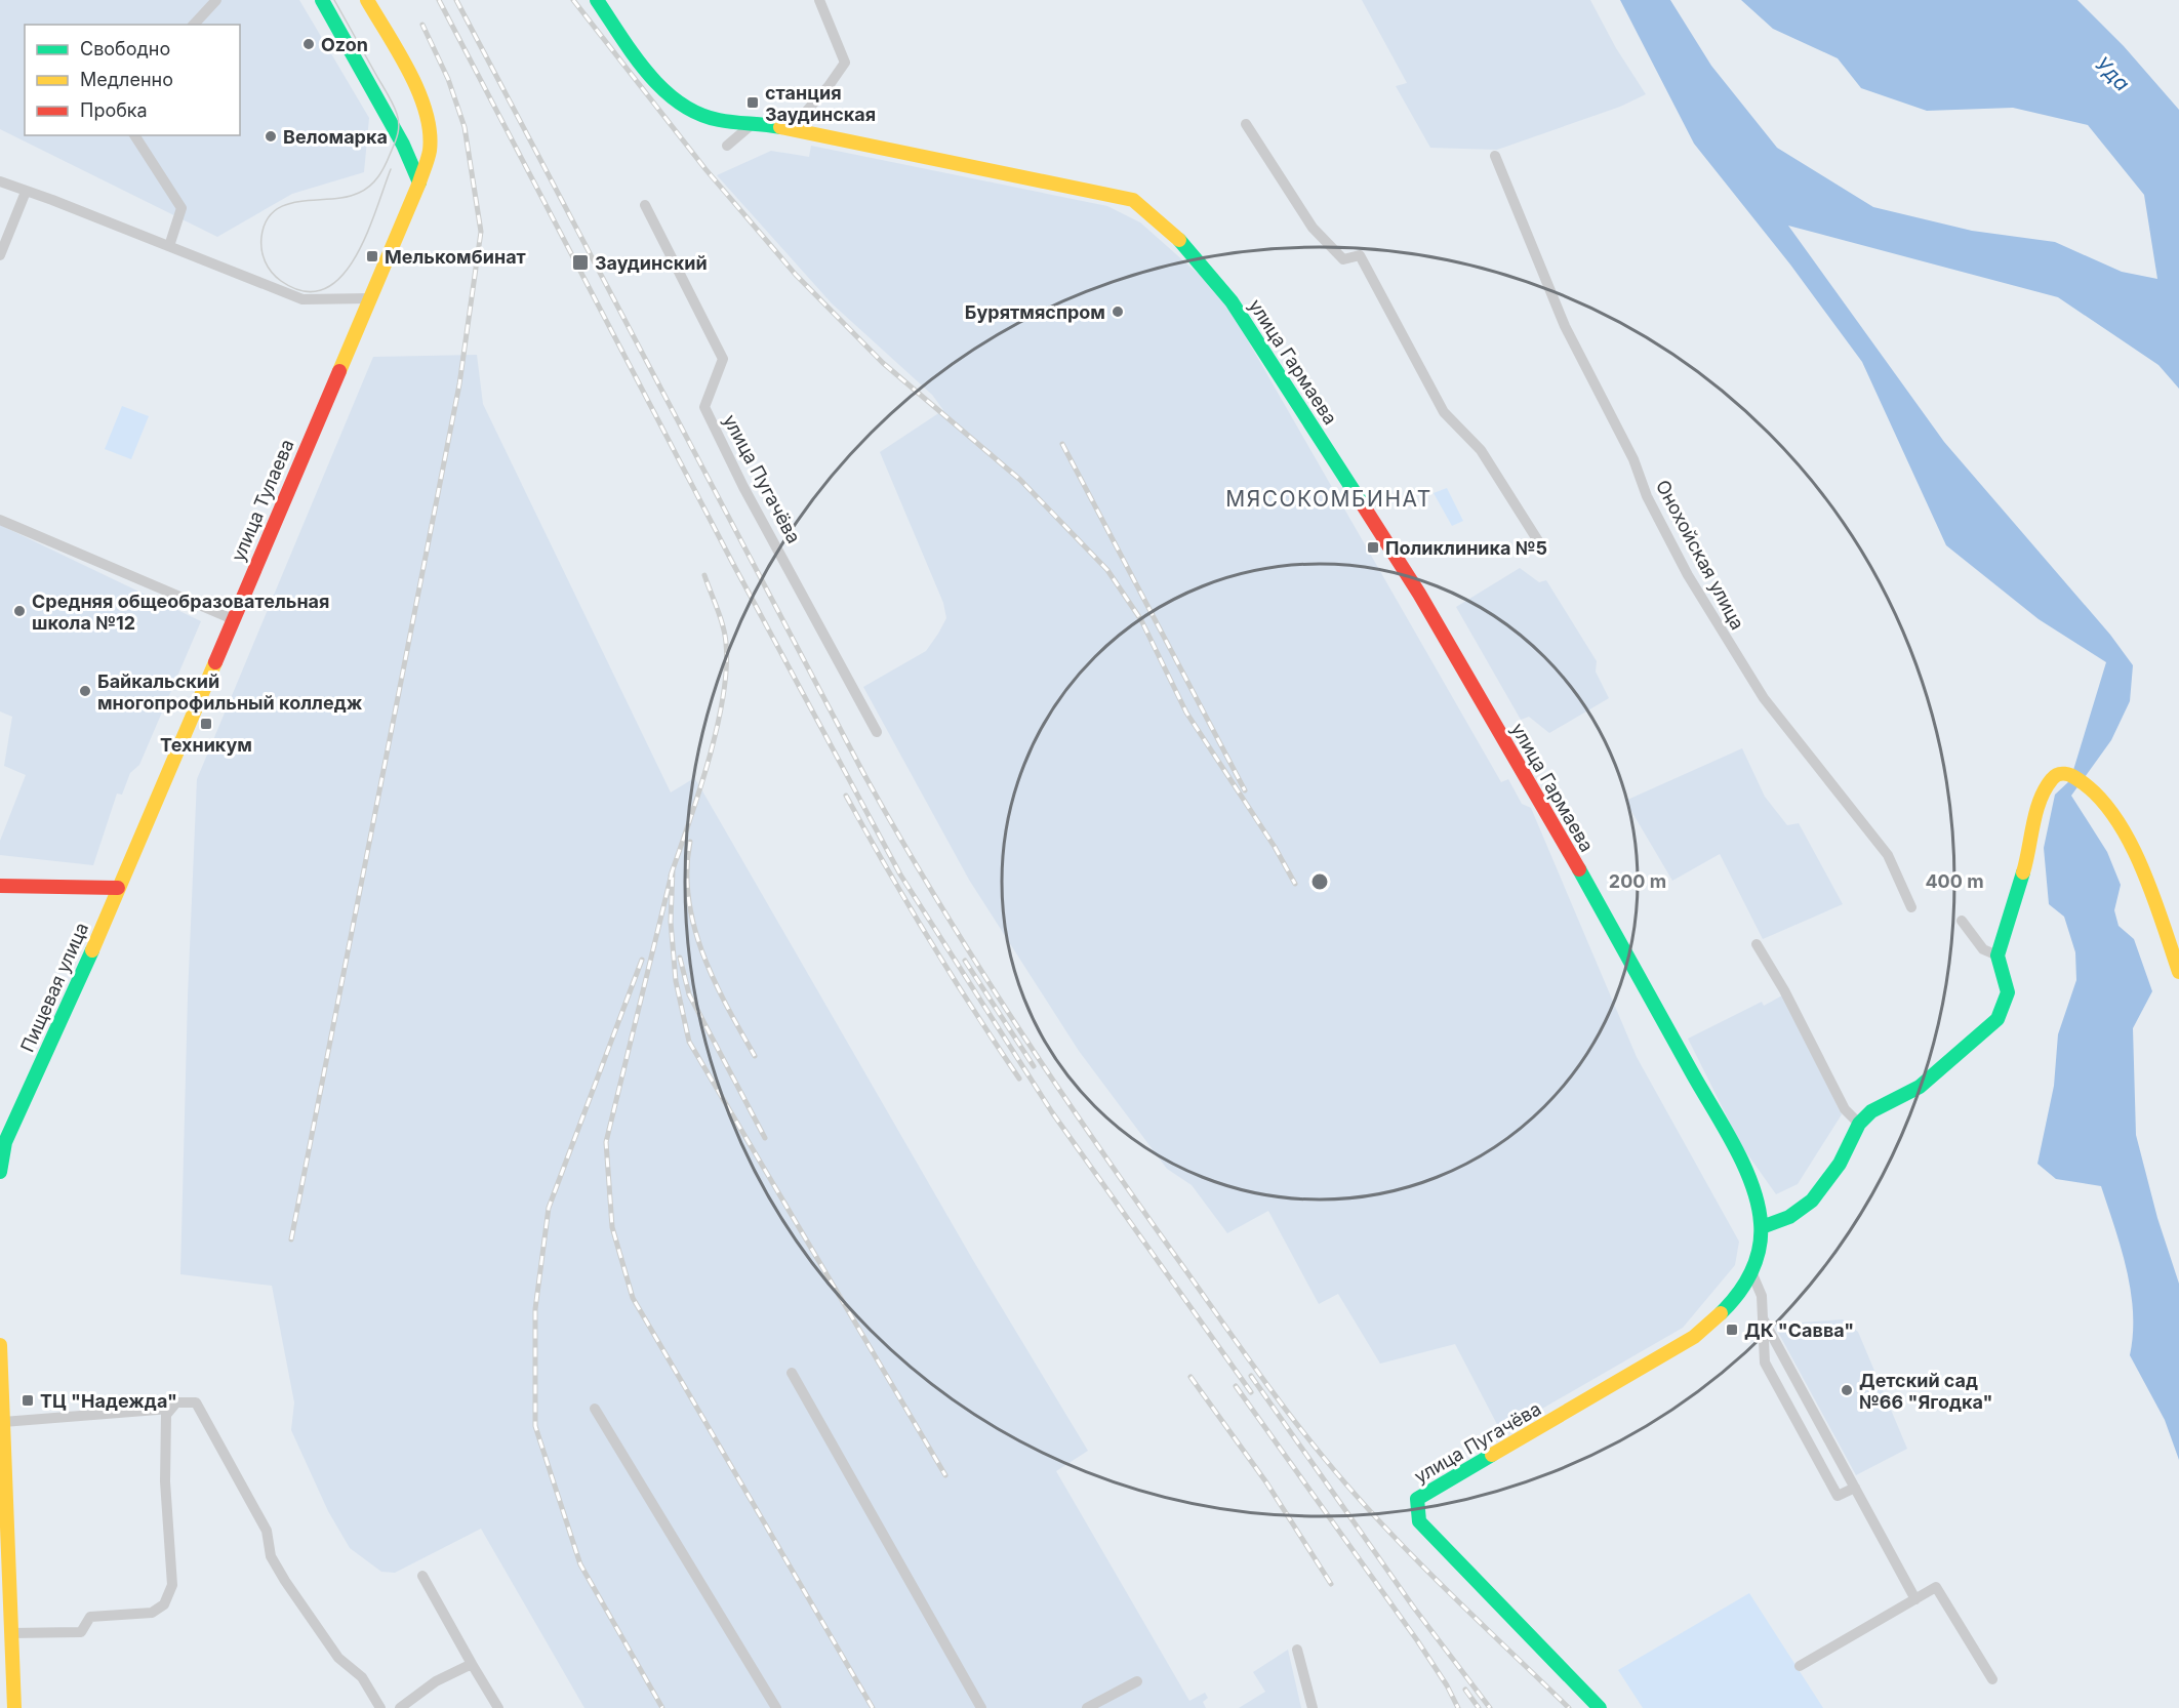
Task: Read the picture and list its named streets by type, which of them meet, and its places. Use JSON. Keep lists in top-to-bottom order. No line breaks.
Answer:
{"streets":{"street":["улица Гармаева","улица Пугачёва","улица Тулаева","Онохойская улица","Пищевая улица"]},"crossings":[["улица Гармаева","улица Пугачёва"],["улица Тулаева","Пищевая улица"]],"districts":["МЯСОКОМБИНАТ"],"water":["Уда"],"places":{"other":["Ozon","Веломарка","Бурятмяспром","Средняя общеобразовательная школа №12","Байкальский многопрофильный колледж","Детский сад №66 \"Ягодка\""],"transit":["станция Заудинская","Мелькомбинат","Заудинский","Поликлиника №5","Техникум","ДК \"Савва\"","ТЦ \"Надежда\""]},"legend":["Свободно","Медленно","Пробка"],"rings":["200 m","400 m"]}
